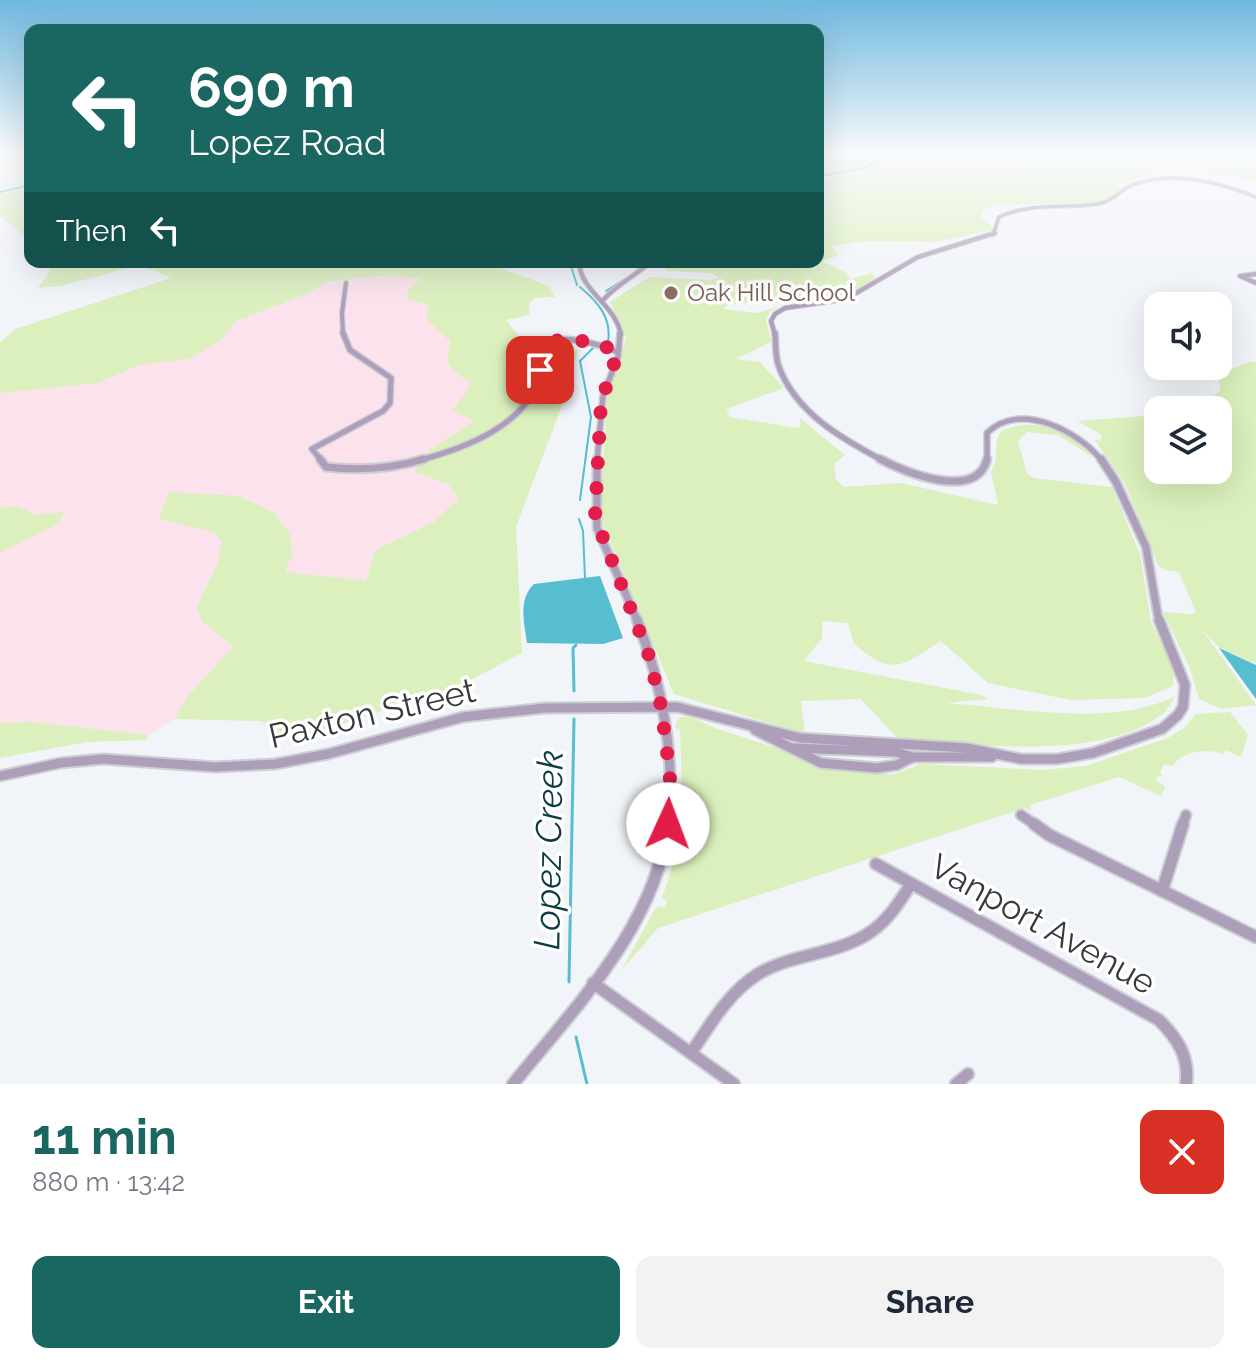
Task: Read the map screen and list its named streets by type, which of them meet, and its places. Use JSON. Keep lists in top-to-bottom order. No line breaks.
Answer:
{"streets":{"street":["Paxton Street","Vanport Avenue"]},"water":["Lopez Creek"],"places":["Oak Hill School"],"page":{"turn":["690 m","Lopez Road"],"then":"Then","heading":["11 min","880 m · 13:42"],"buttons":["Exit","Share"]}}
